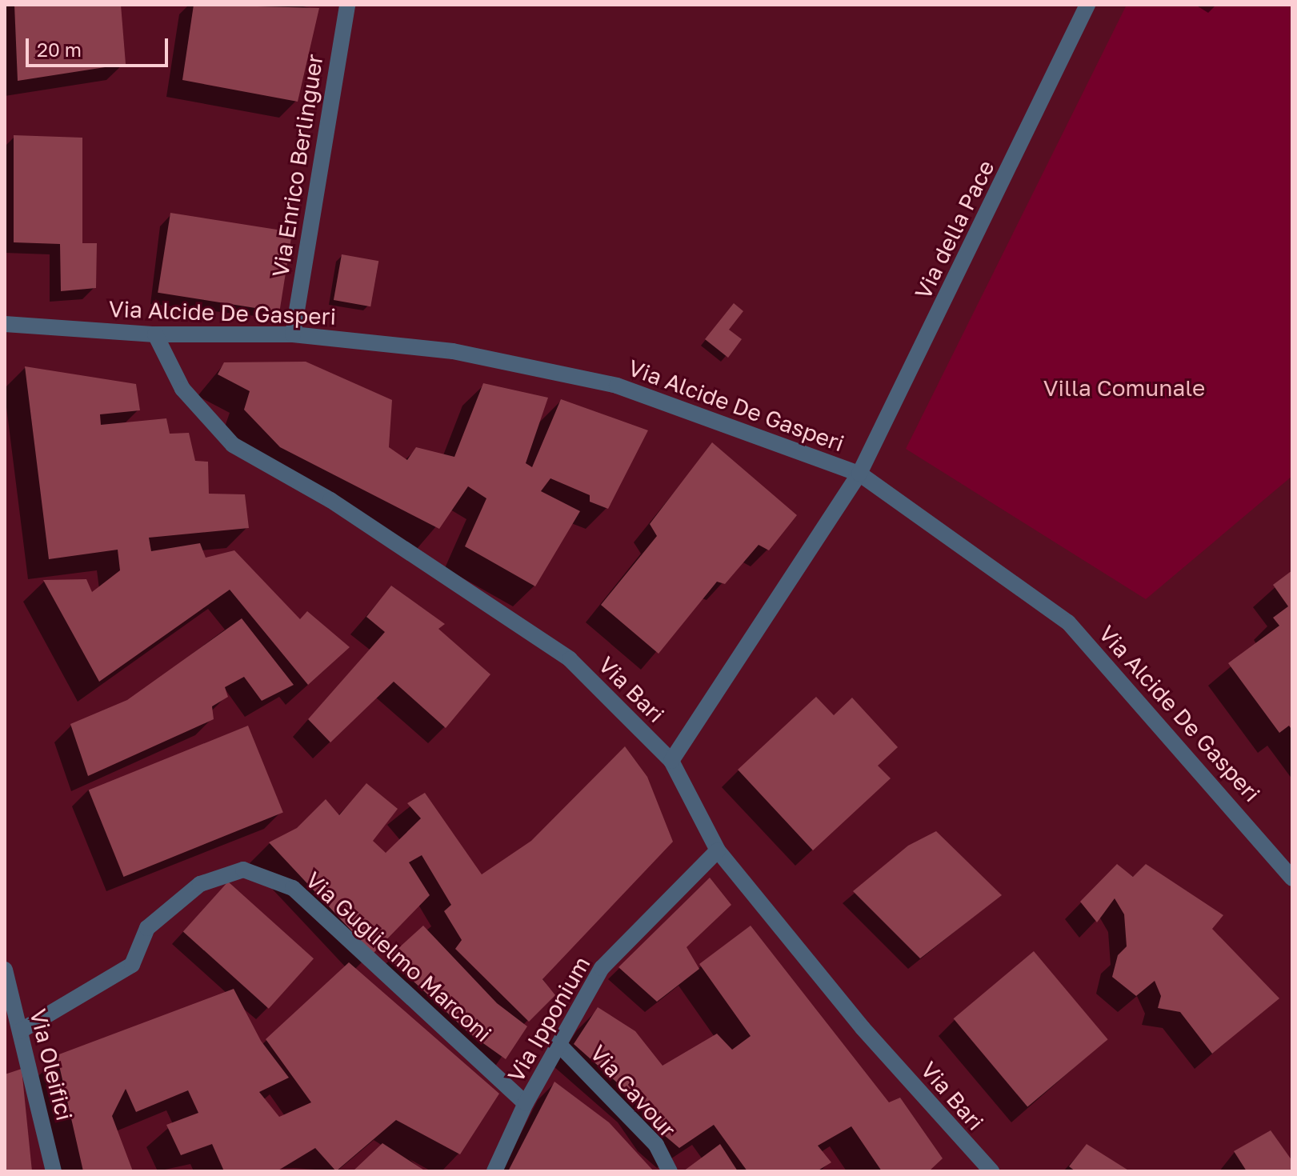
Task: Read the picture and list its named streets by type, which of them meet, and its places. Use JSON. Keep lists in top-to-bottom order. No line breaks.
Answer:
{"streets":{"street":["Via Enrico Berlinguer","Via della Pace","Via Alcide De Gasperi","Via Bari","Via Guglielmo Marconi","Via Ipponium","Via Oleifici","Via Cavour"]},"crossings":[["Via Enrico Berlinguer","Via Alcide De Gasperi"],["Via della Pace","Via Alcide De Gasperi"],["Via della Pace","Via Bari"],["Via Alcide De Gasperi","Via Bari"],["Via Bari","Via Ipponium"],["Via Guglielmo Marconi","Via Ipponium"],["Via Guglielmo Marconi","Via Oleifici"],["Via Ipponium","Via Cavour"]],"parks":["Villa Comunale"],"scale_bar":"20 m"}
